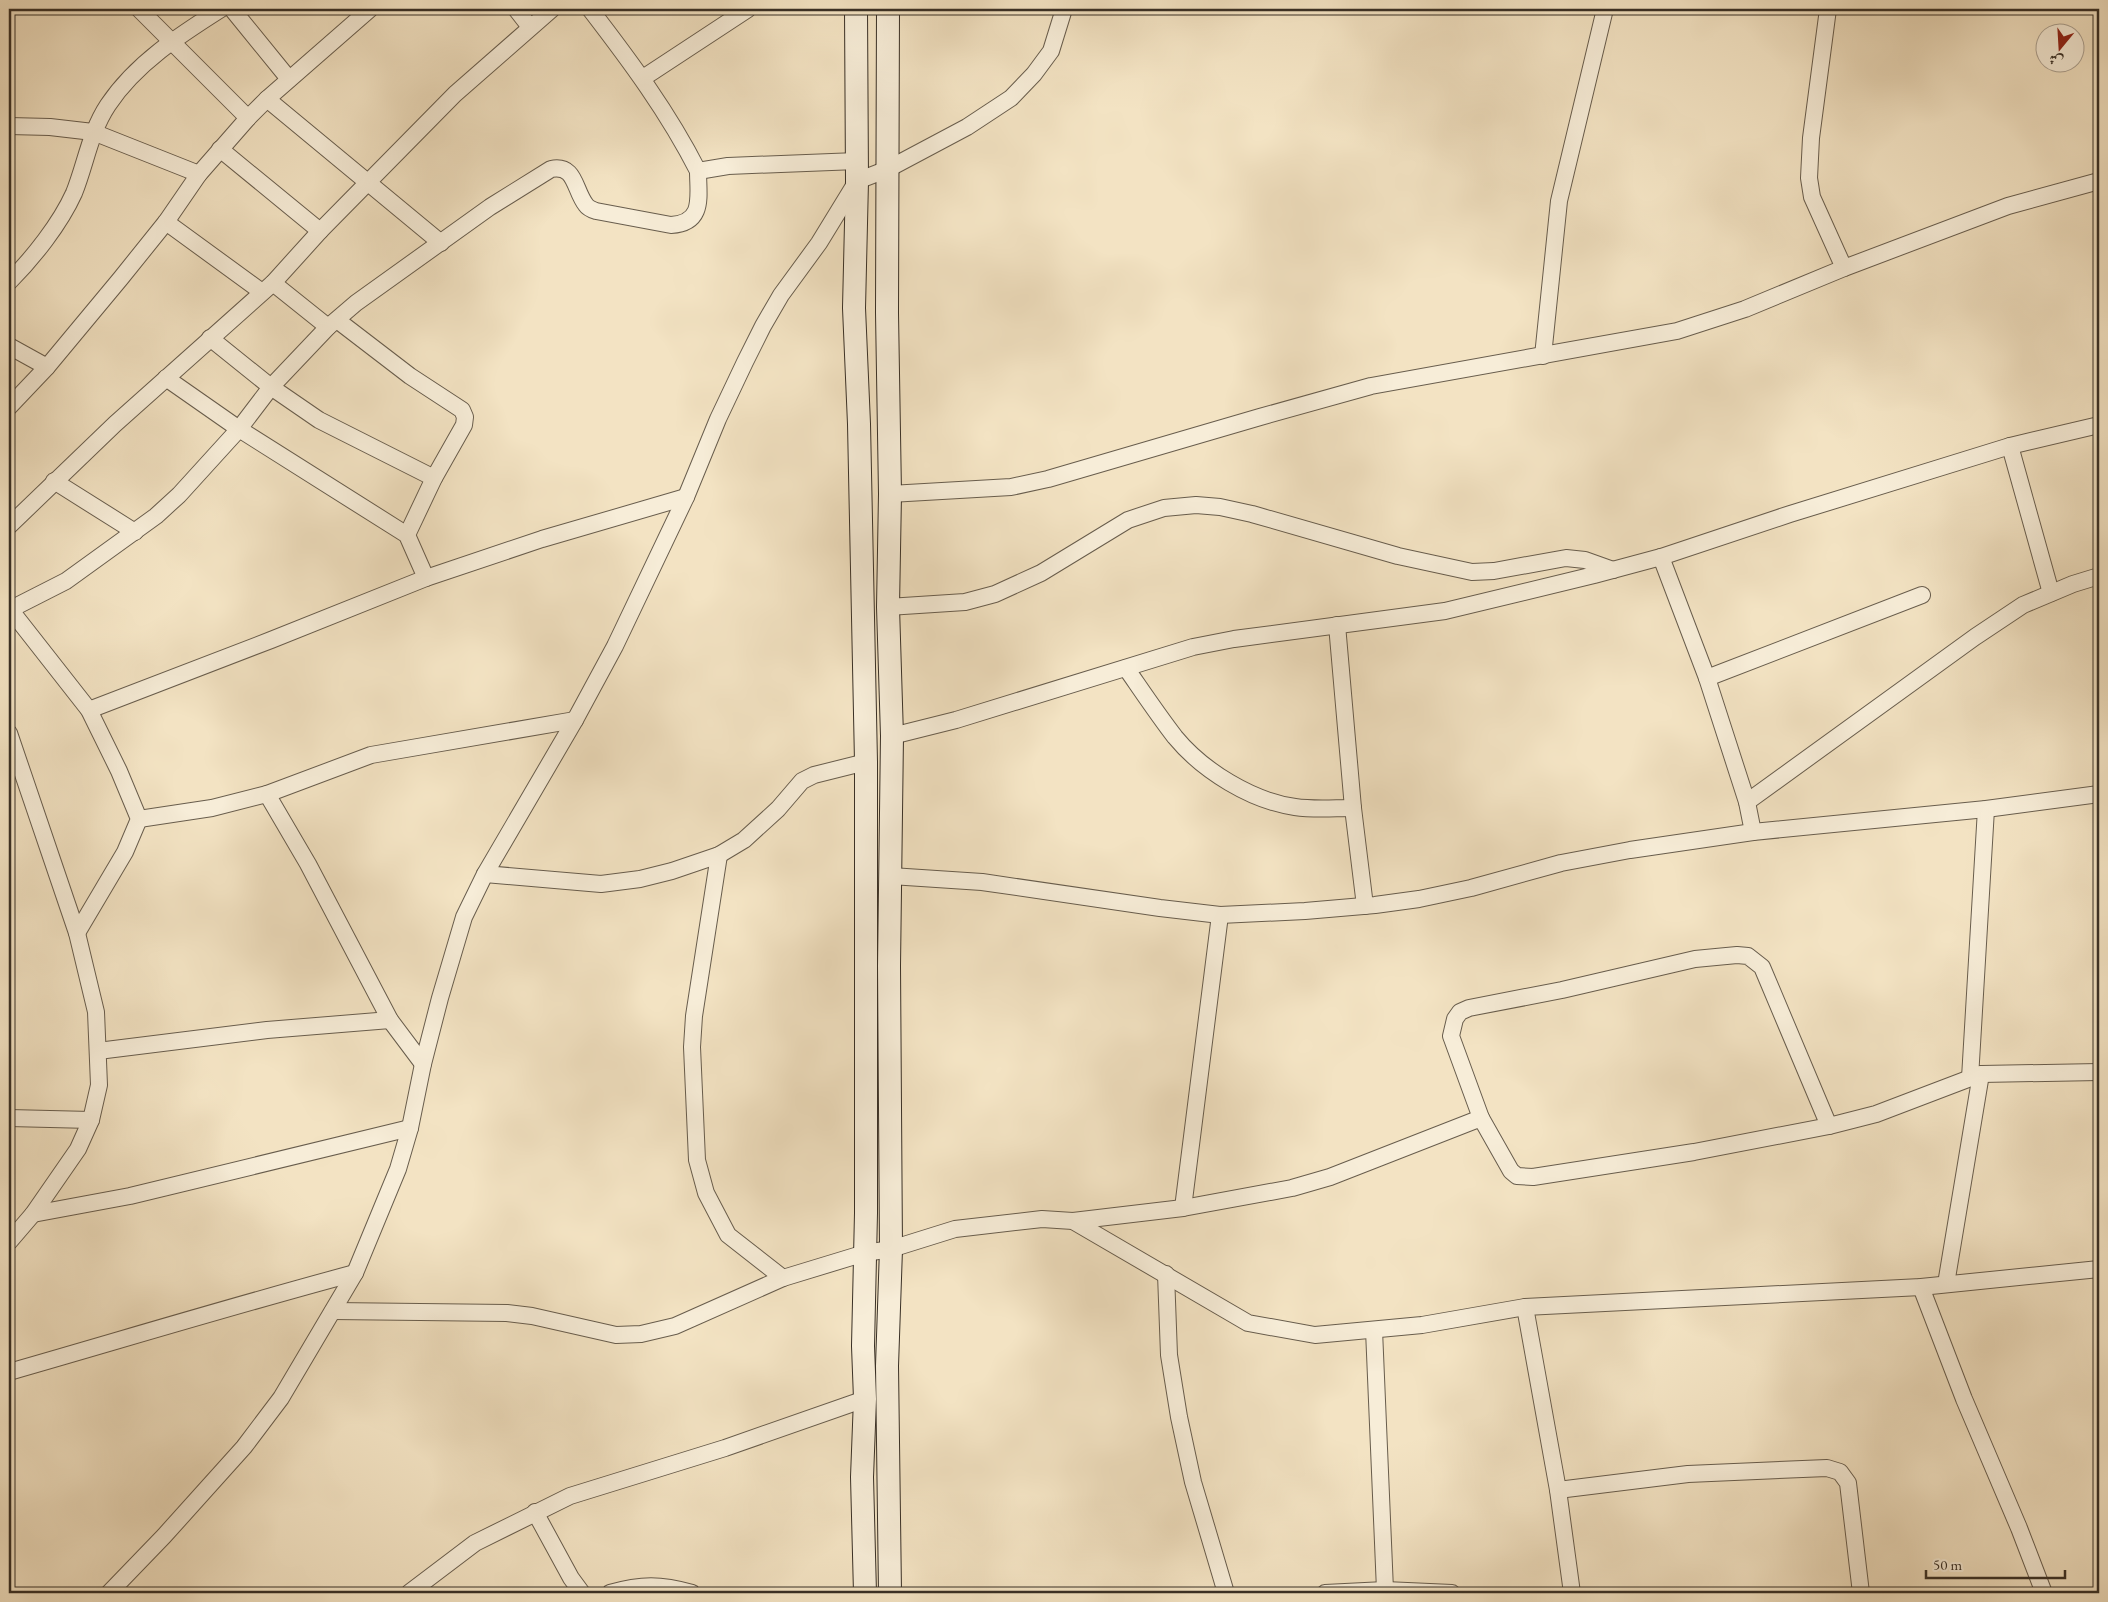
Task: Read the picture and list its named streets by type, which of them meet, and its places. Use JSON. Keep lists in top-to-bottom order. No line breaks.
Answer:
{"scale_bar":"50 m","north":"bottom"}
